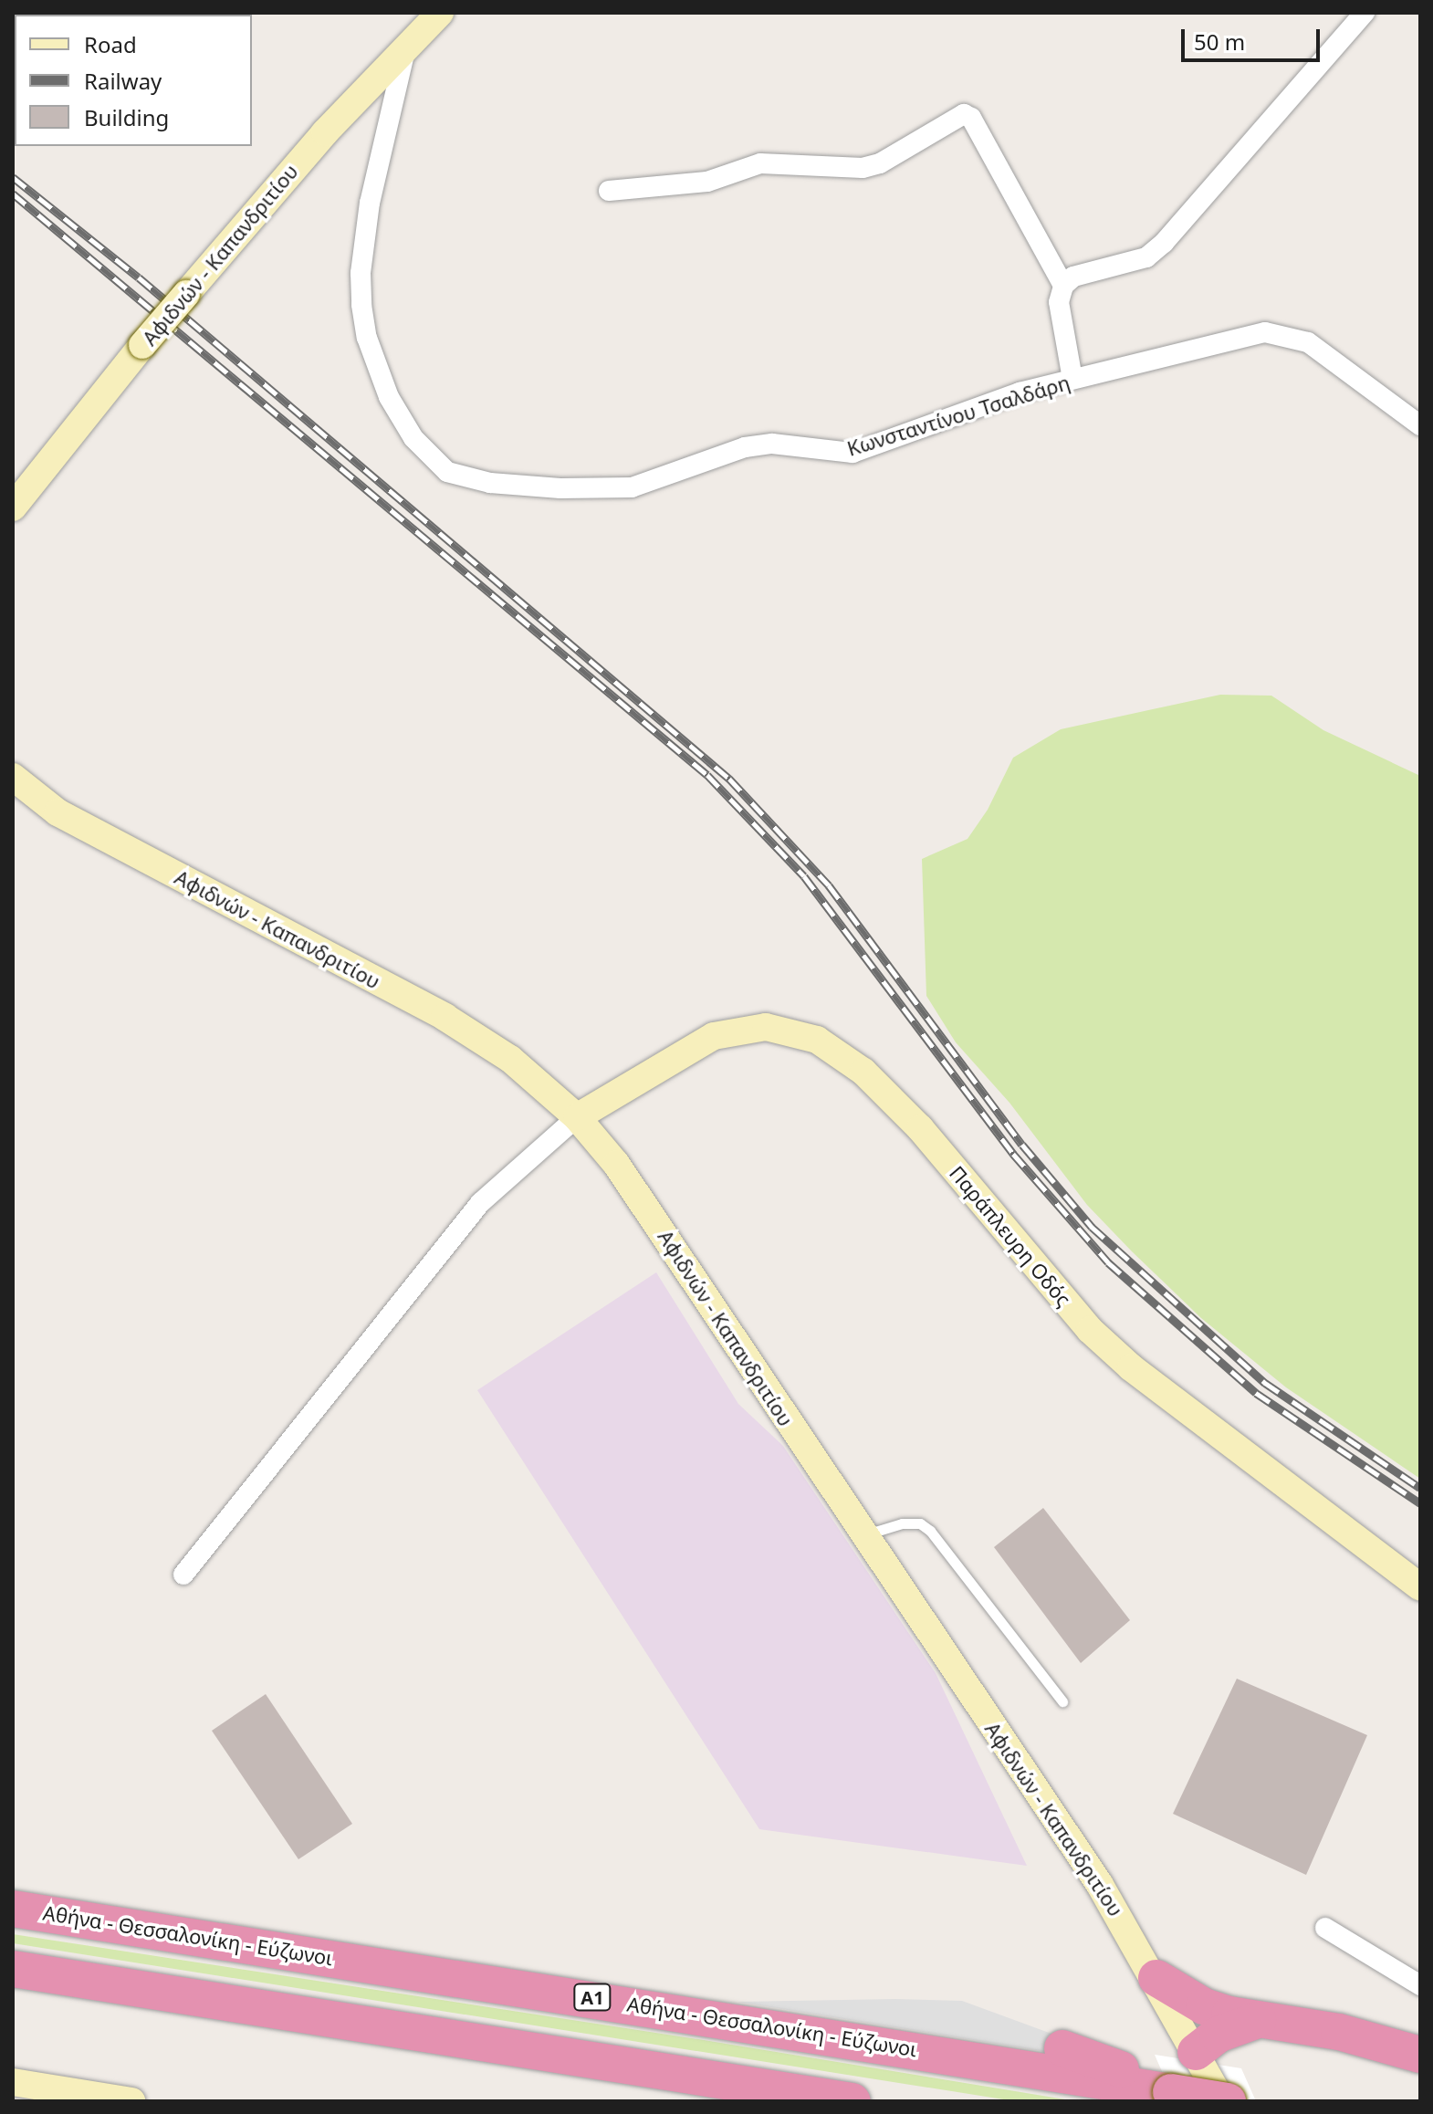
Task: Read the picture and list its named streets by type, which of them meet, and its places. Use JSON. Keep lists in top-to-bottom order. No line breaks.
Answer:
{"streets":{"highway":["Αθήνα - Θεσσαλονίκη - Εύζωνοι","Α1"],"main road":["Αφιδνών - Καπανδριτίου","Παράπλευρη Οδός"],"street":["Κωνσταντίνου Τσαλδάρη"]},"crossings":[["Αφιδνών - Καπανδριτίου","Κωνσταντίνου Τσαλδάρη"],["Αφιδνών - Καπανδριτίου","Παράπλευρη Οδός"],["Αφιδνών - Καπανδριτίου","Αθήνα - Θεσσαλονίκη - Εύζωνοι"]],"legend":["Road","Railway","Building"],"scale_bar":"50 m"}
